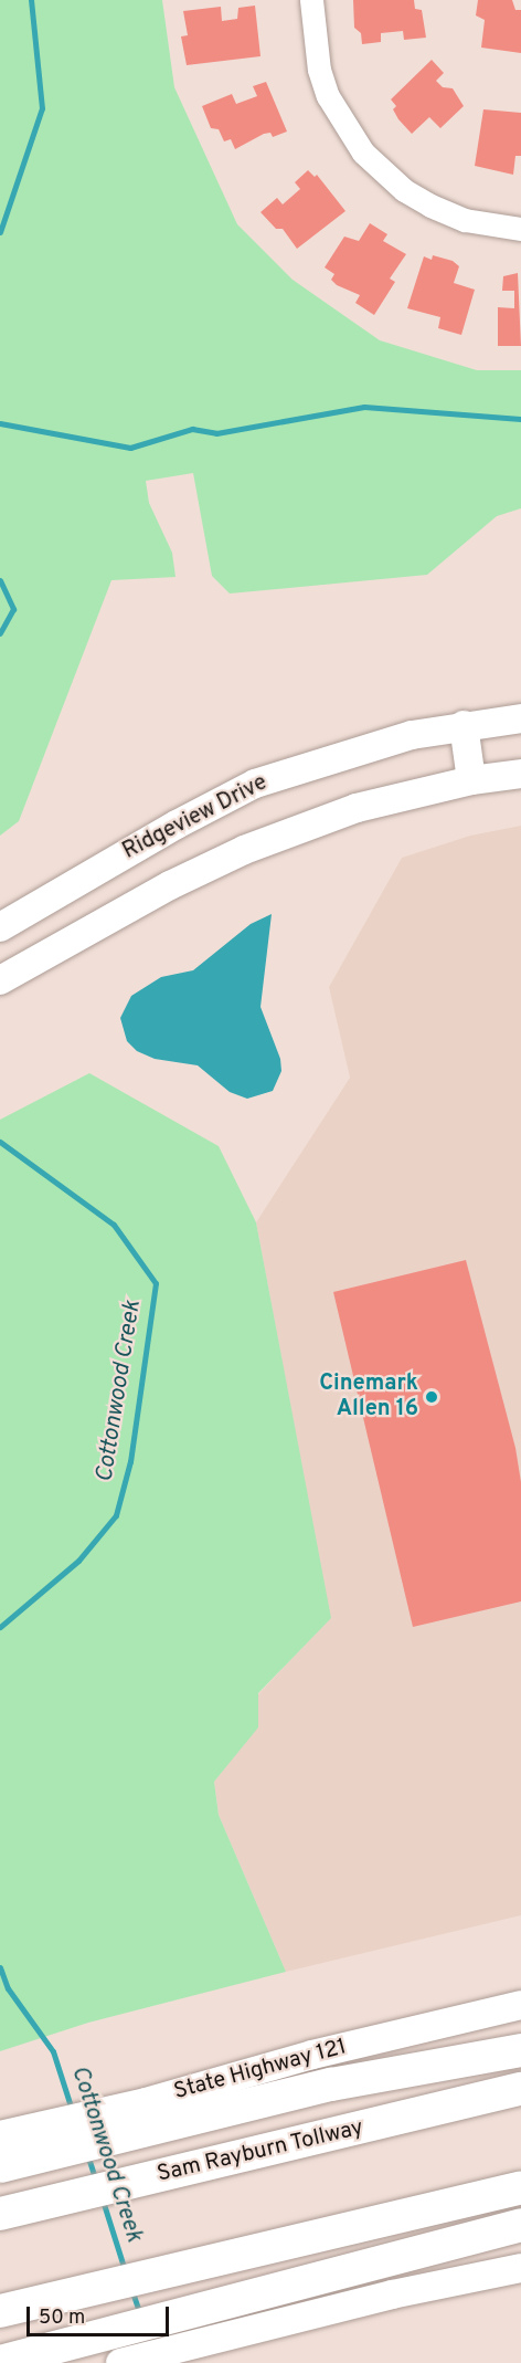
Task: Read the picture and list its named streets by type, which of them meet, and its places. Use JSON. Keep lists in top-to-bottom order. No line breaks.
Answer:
{"streets":{"highway":["Sam Rayburn Tollway"],"main road":["Ridgeview Drive","State Highway 121"]},"water":["Cottonwood Creek"],"places":["Cinemark Allen 16"],"scale_bar":"50 m"}
